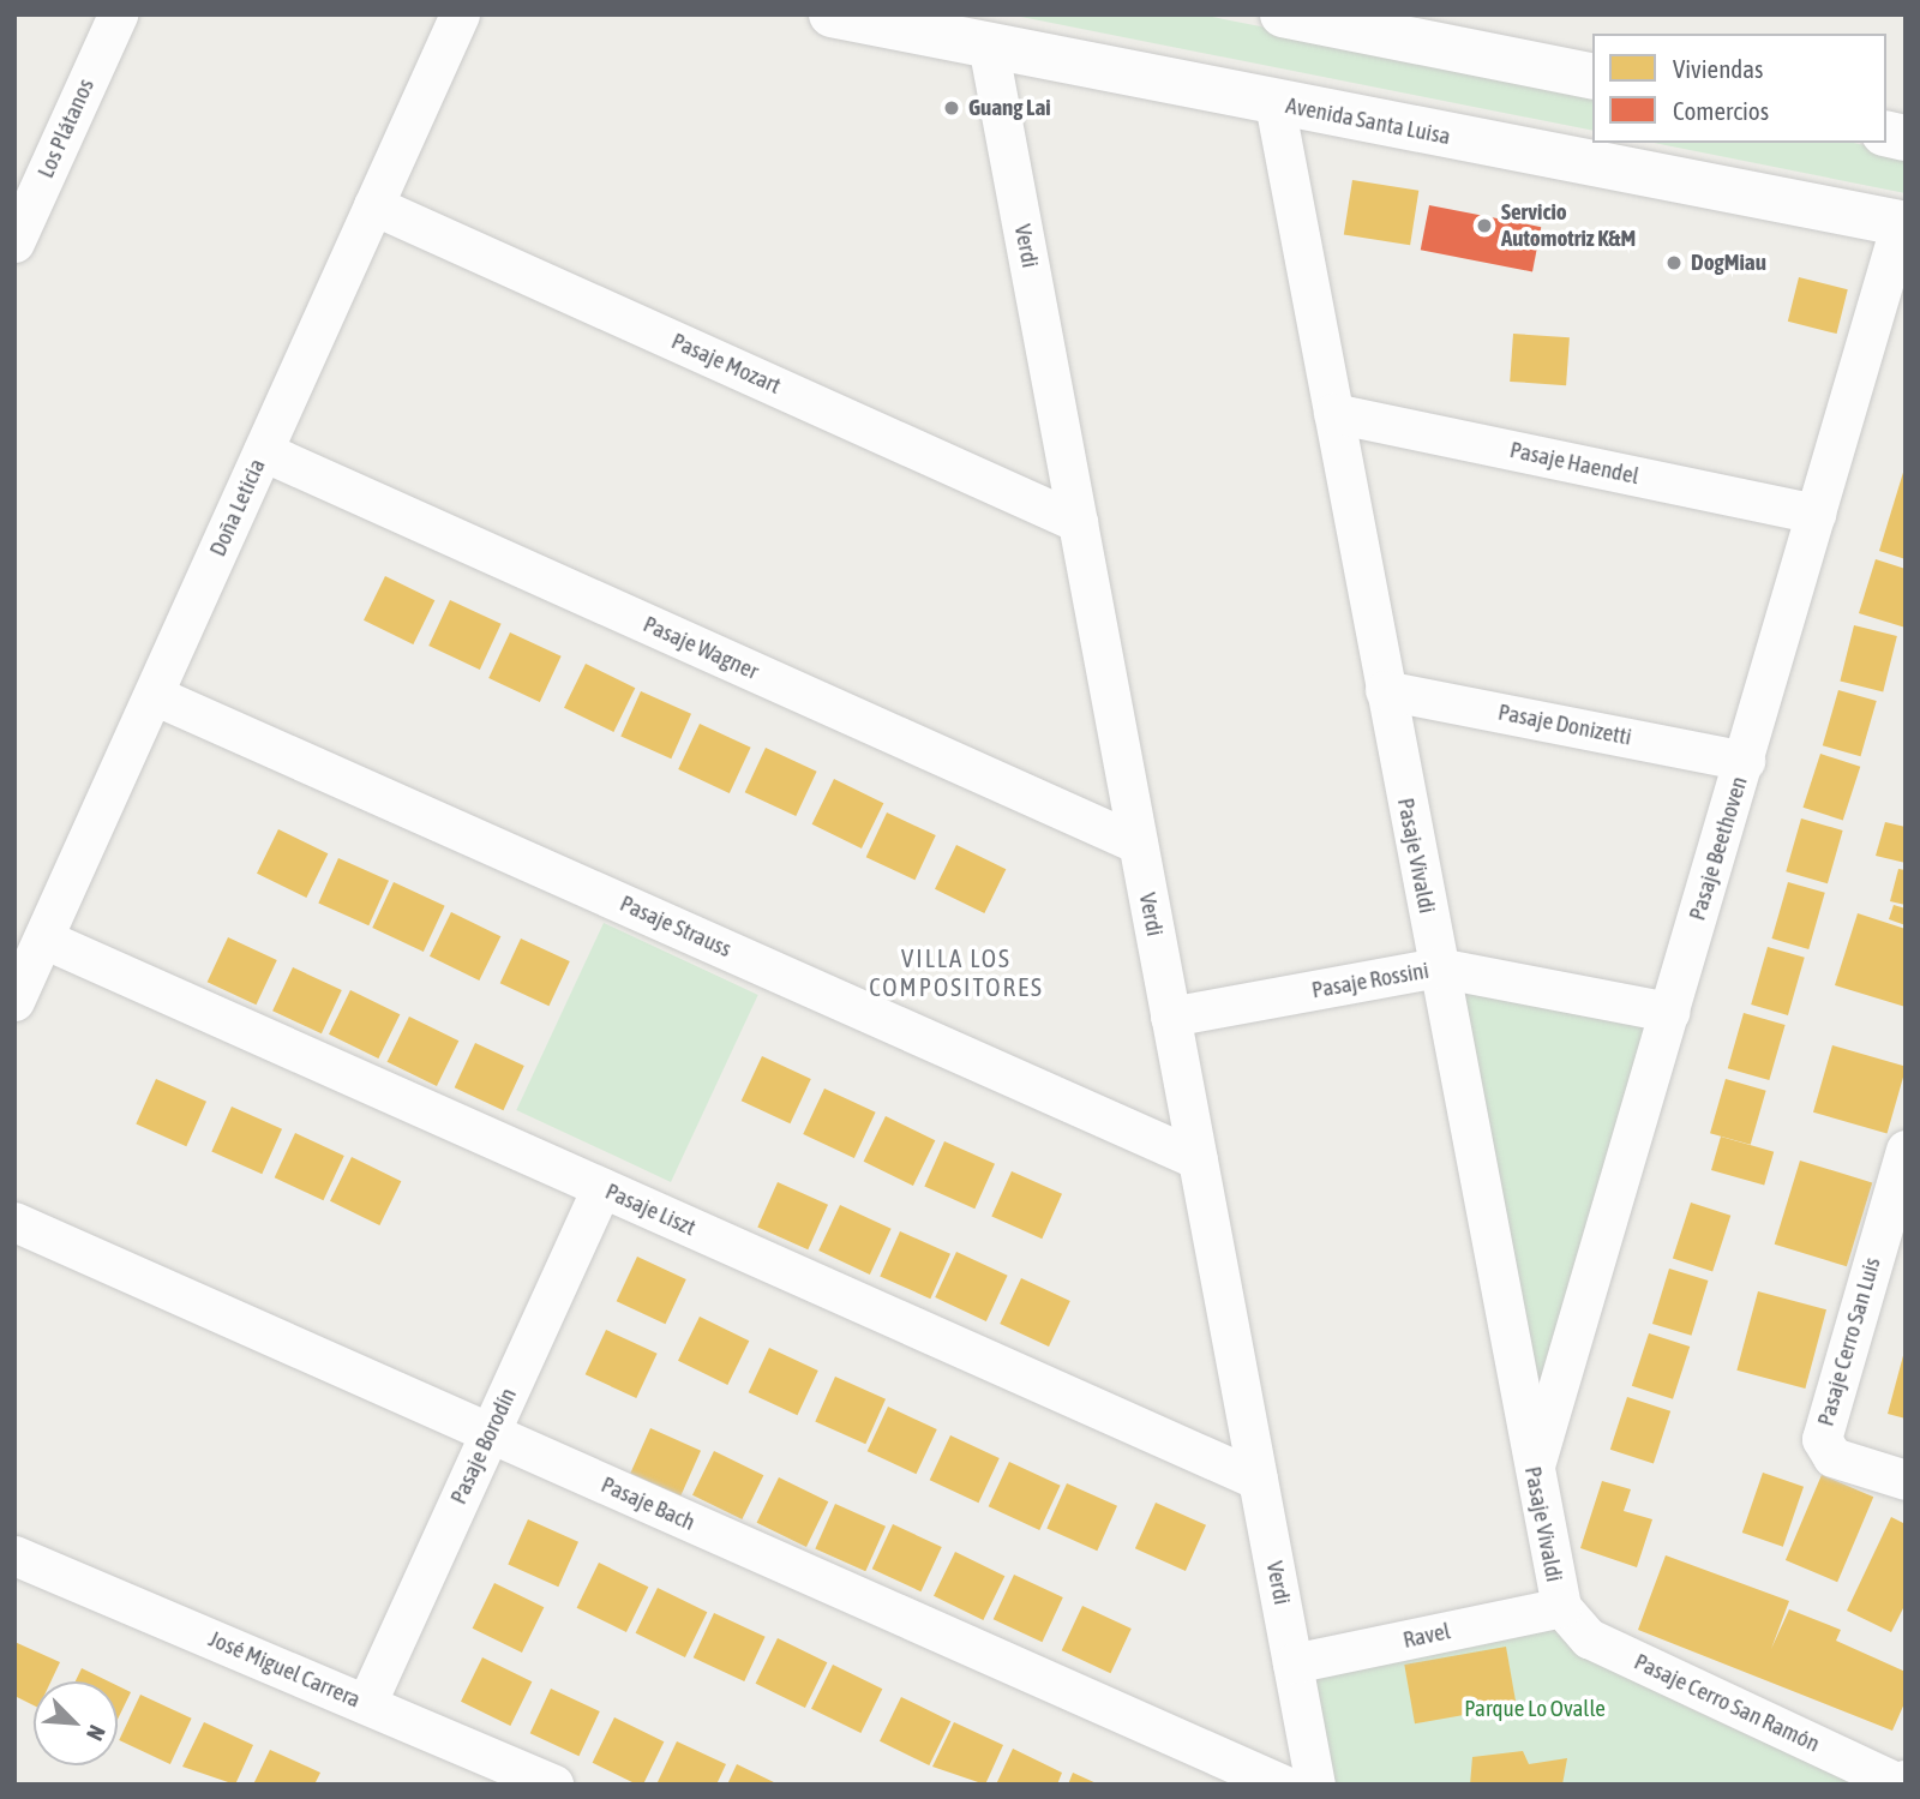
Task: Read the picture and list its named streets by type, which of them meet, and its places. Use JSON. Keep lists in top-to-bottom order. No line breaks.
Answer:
{"streets":{"main road":["Avenida Santa Luisa"],"street":["Los Plátanos","Verdi","Pasaje Mozart","Pasaje Haendel","Doña Leticia","Pasaje Wagner","Pasaje Donizetti","Pasaje Beethoven","Pasaje Vivaldi","Pasaje Strauss","Pasaje Rossini","Pasaje Liszt","Pasaje Cerro San Luis","Pasaje Borodín","Pasaje Bach","Ravel","José Miguel Carrera","Pasaje Cerro San Ramón"]},"crossings":[["Avenida Santa Luisa","Verdi"],["Avenida Santa Luisa","Pasaje Beethoven"],["Avenida Santa Luisa","Pasaje Vivaldi"],["Verdi","Pasaje Mozart"],["Verdi","Pasaje Wagner"],["Verdi","Pasaje Strauss"],["Verdi","Pasaje Rossini"],["Verdi","Pasaje Liszt"],["Verdi","Ravel"],["Pasaje Mozart","Doña Leticia"],["Pasaje Haendel","Pasaje Beethoven"],["Pasaje Haendel","Pasaje Vivaldi"],["Doña Leticia","Pasaje Wagner"],["Doña Leticia","Pasaje Strauss"],["Doña Leticia","Pasaje Liszt"],["Pasaje Donizetti","Pasaje Beethoven"],["Pasaje Donizetti","Pasaje Vivaldi"],["Pasaje Beethoven","Pasaje Vivaldi"],["Pasaje Beethoven","Pasaje Rossini"],["Pasaje Vivaldi","Pasaje Rossini"],["Pasaje Vivaldi","Ravel"],["Pasaje Vivaldi","Pasaje Cerro San Ramón"],["Pasaje Liszt","Pasaje Borodín"],["Pasaje Borodín","Pasaje Bach"],["Pasaje Borodín","José Miguel Carrera"],["Ravel","Pasaje Cerro San Ramón"]],"districts":["VILLA LOS COMPOSITORES"],"parks":["Parque Lo Ovalle"],"places":["Guang Lai","Servicio Automotriz K&M","DogMiau"],"legend":["Viviendas","Comercios"],"north":"bottom right"}
